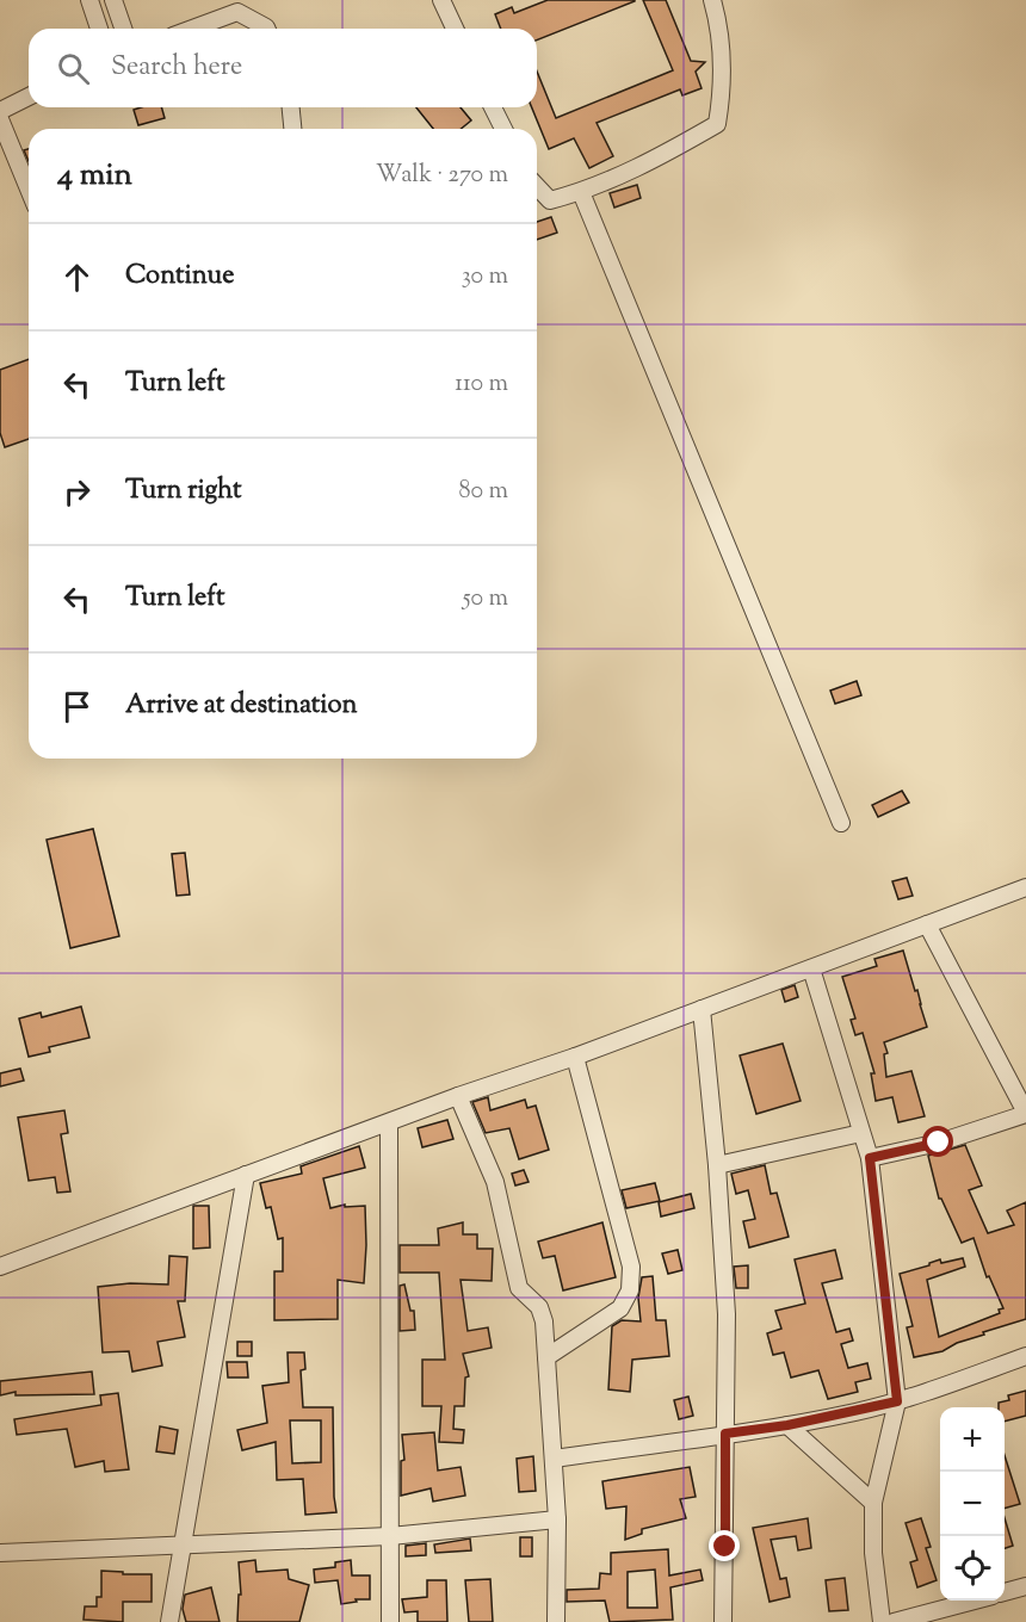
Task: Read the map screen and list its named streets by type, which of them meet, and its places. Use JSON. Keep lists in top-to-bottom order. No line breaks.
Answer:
{"page":{"search":"Search here","heading":["4 min","Walk · 270 m"],"list":[["Continue","30 m"],["Turn left","110 m"],["Turn right","80 m"],["Turn left","50 m"],"Arrive at destination"],"map_buttons":["+","−"]}}
